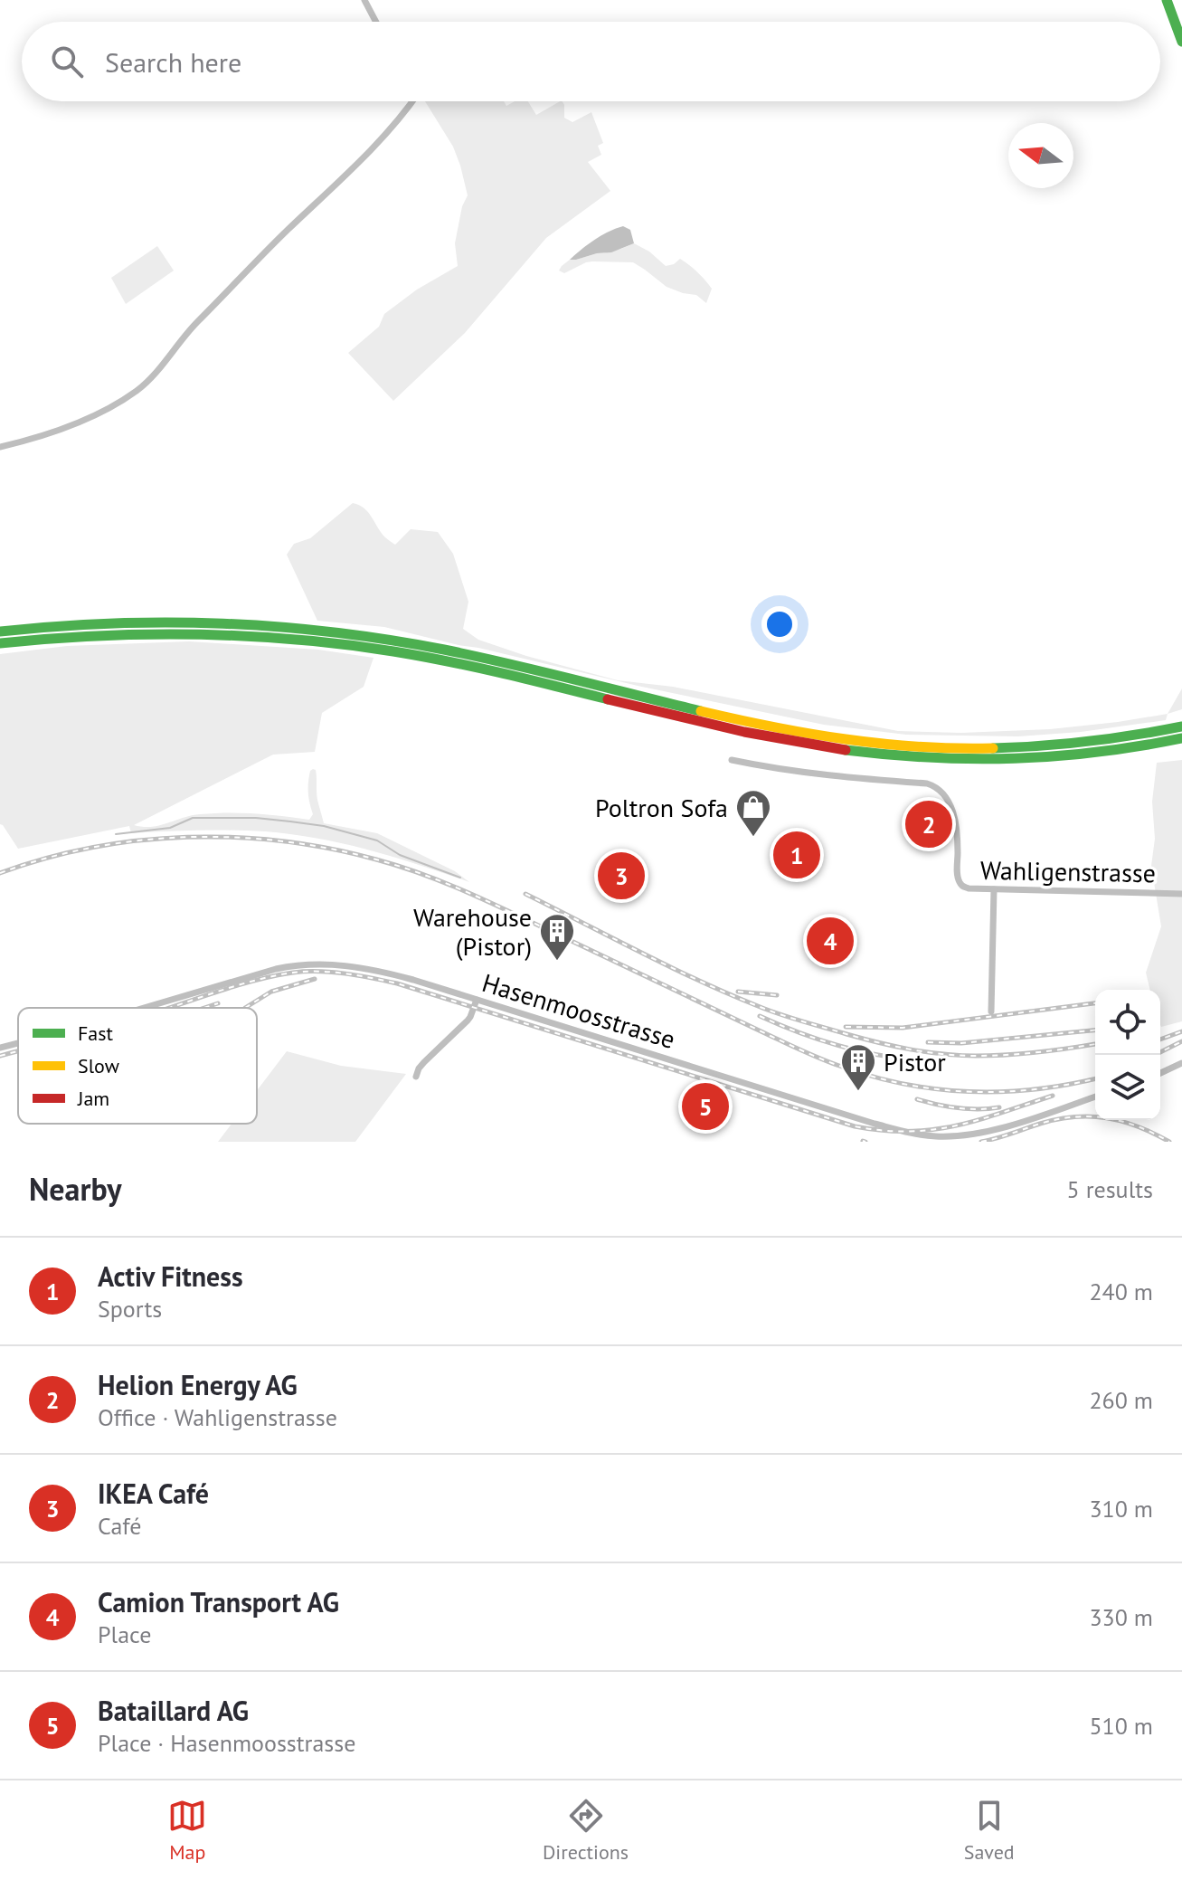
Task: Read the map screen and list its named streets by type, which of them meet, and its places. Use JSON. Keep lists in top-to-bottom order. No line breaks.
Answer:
{"streets":{"street":["Wahligenstrasse","Hasenmoosstrasse"]},"places":{"shop":["Poltron Sofa"],"building":["Warehouse (Pistor)","Pistor"]},"legend":["Fast","Slow","Jam"],"north":"left","page":{"search":"Search here","pins":["2","1","3","4","5"],"heading":["Nearby","5 results"],"list":[{"mark":"1","name":"Activ Fitness","note":"Sports","value":"240 m"},{"mark":"2","name":"Helion Energy AG","note":"Office · Wahligenstrasse","value":"260 m"},{"mark":"3","name":"IKEA Café","note":"Café","value":"310 m"},{"mark":"4","name":"Camion Transport AG","note":"Place","value":"330 m"},{"mark":"5","name":"Bataillard AG","note":"Place · Hasenmoosstrasse","value":"510 m"}],"nav":["Map","Directions","Saved"]}}
